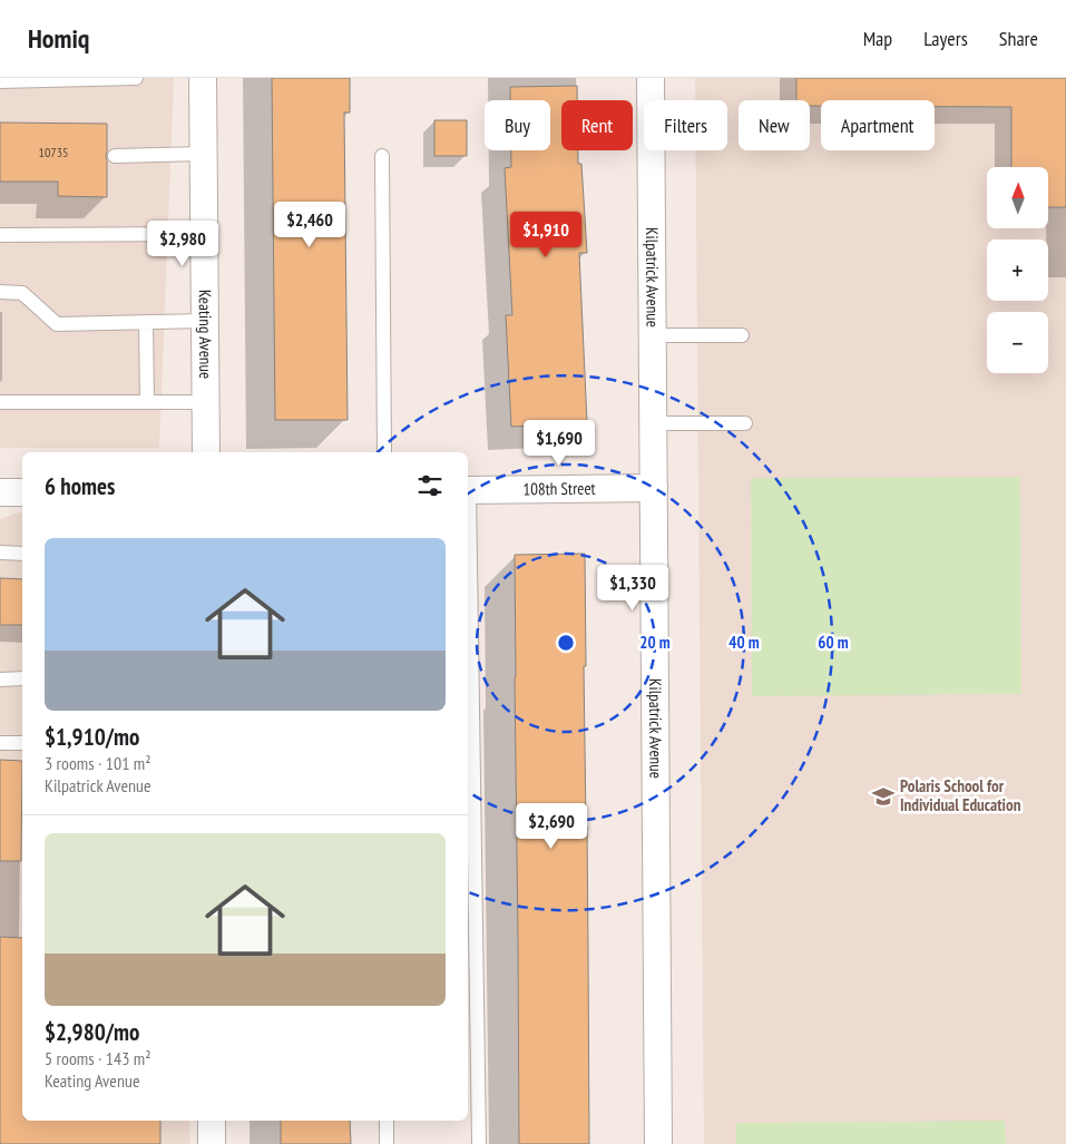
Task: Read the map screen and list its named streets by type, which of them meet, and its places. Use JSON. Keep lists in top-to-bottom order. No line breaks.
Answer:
{"streets":{"street":["Kilpatrick Avenue","Keating Avenue","108th Street"]},"crossings":[["Kilpatrick Avenue","108th Street"]],"places":{"school or university":["Polaris School for Individual Education"]},"house_numbers":["10735"],"north":"top","page":{"header":"Homiq","nav":["Map","Layers","Share"],"chip":["Buy","Rent","Filters","New","Apartment"],"map_buttons":["+","−"],"price":["$2,460","$1,910","$2,980","$1,690","$1,330","$2,690"],"heading":"6 homes","list":[{"name":"$1,910/mo","note":"3 rooms · 101 m² · Kilpatrick Avenue"},{"name":"$2,980/mo","note":"5 rooms · 143 m² · Keating Avenue"}]},"rings":["20 m","40 m","60 m"]}
